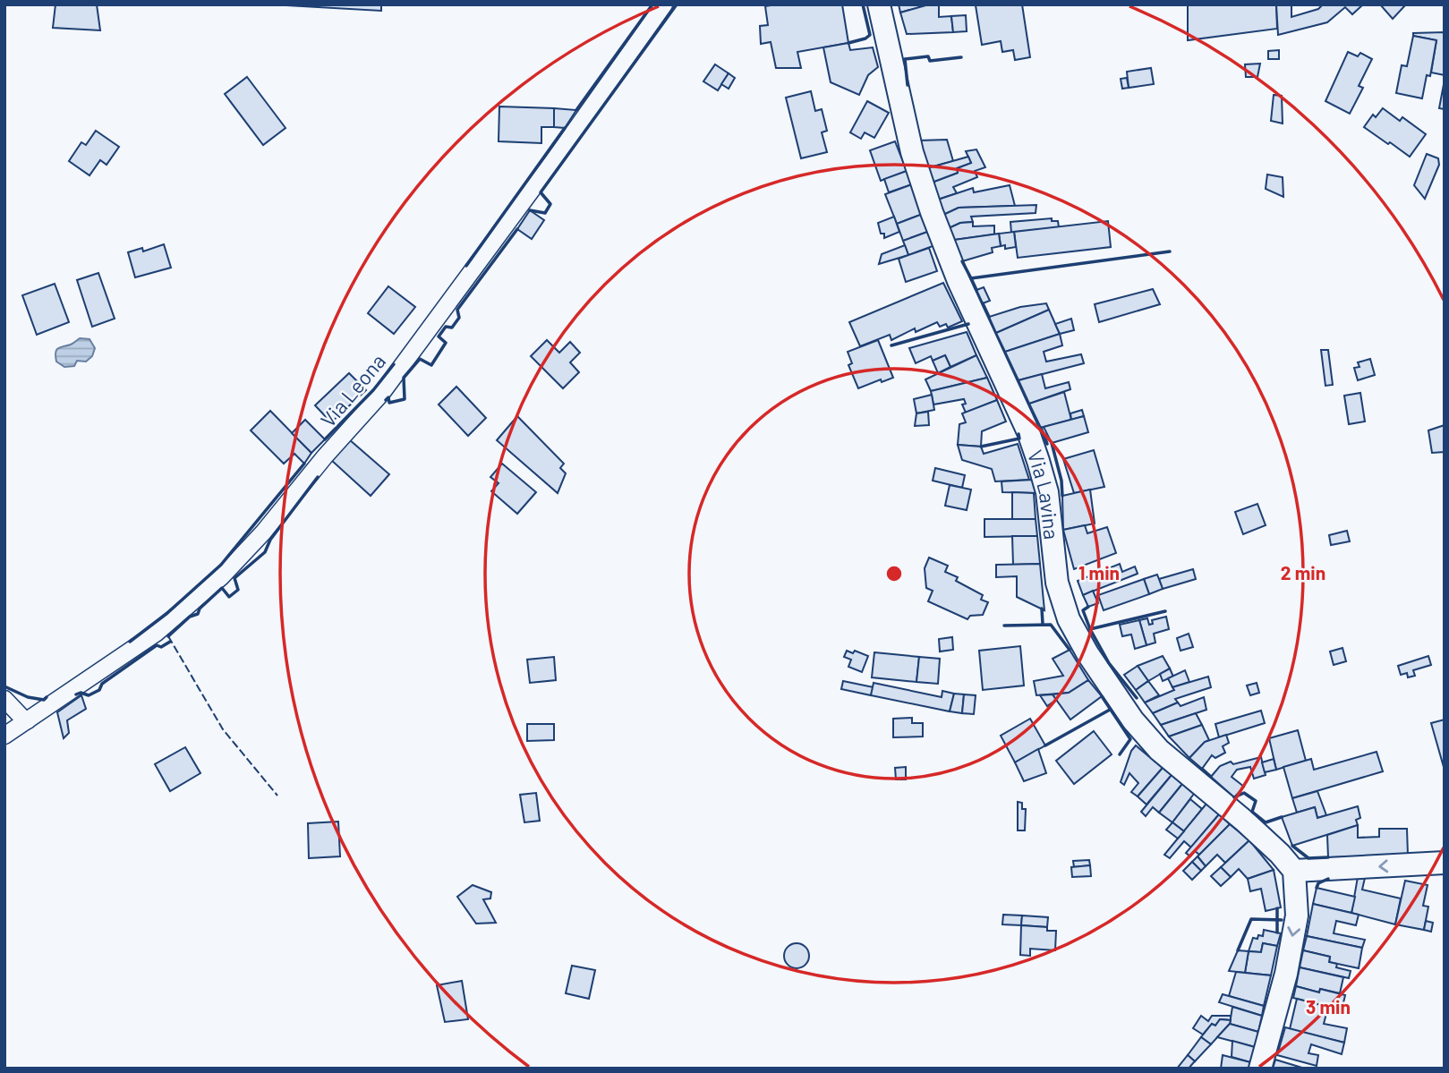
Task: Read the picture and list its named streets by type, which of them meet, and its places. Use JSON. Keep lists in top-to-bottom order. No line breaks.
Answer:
{"streets":{"street":["Via Leona","Via Lavina"]},"rings":["1 min","2 min","3 min"]}
